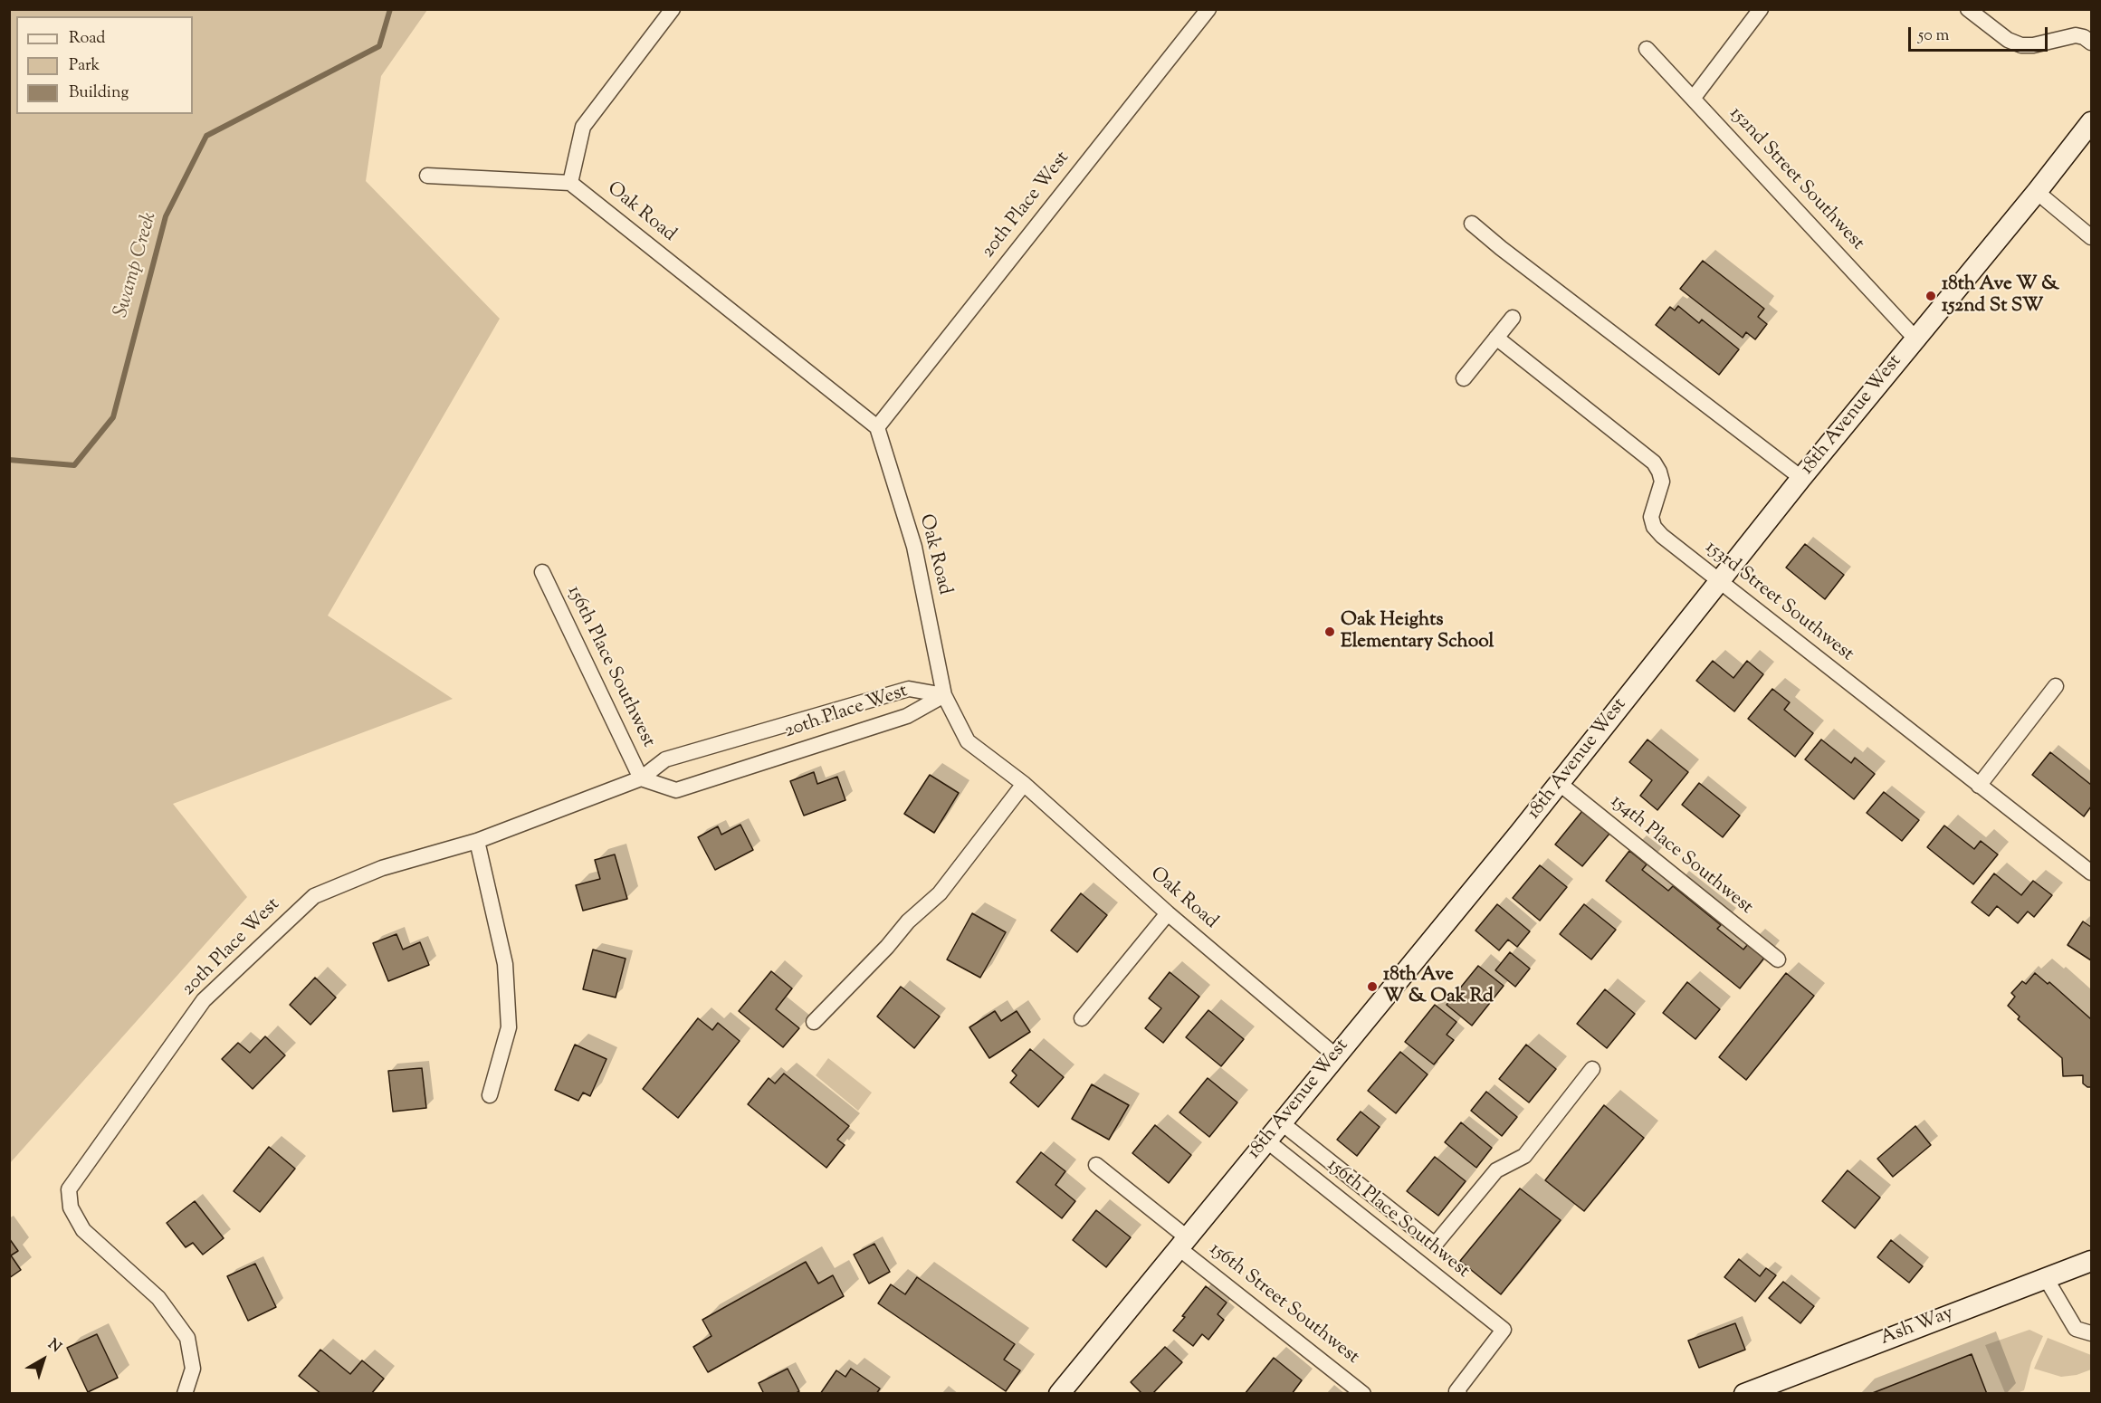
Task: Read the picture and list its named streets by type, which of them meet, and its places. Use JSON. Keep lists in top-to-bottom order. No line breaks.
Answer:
{"streets":{"street":["152nd Street Southwest","20th Place West","Oak Road","18th Avenue West","153rd Street Southwest","156th Place Southwest","154th Place Southwest","156th Street Southwest","Ash Way"]},"crossings":[["152nd Street Southwest","18th Avenue West"],["20th Place West","Oak Road"],["20th Place West","156th Place Southwest"],["Oak Road","18th Avenue West"],["18th Avenue West","153rd Street Southwest"],["18th Avenue West","156th Place Southwest"],["18th Avenue West","154th Place Southwest"],["18th Avenue West","156th Street Southwest"]],"water":["Swamp Creek"],"places":["18th Ave W & 152nd St SW","Oak Heights Elementary School","18th Ave W & Oak Rd"],"legend":["Road","Park","Building"],"scale_bar":"50 m","north":"top right"}
